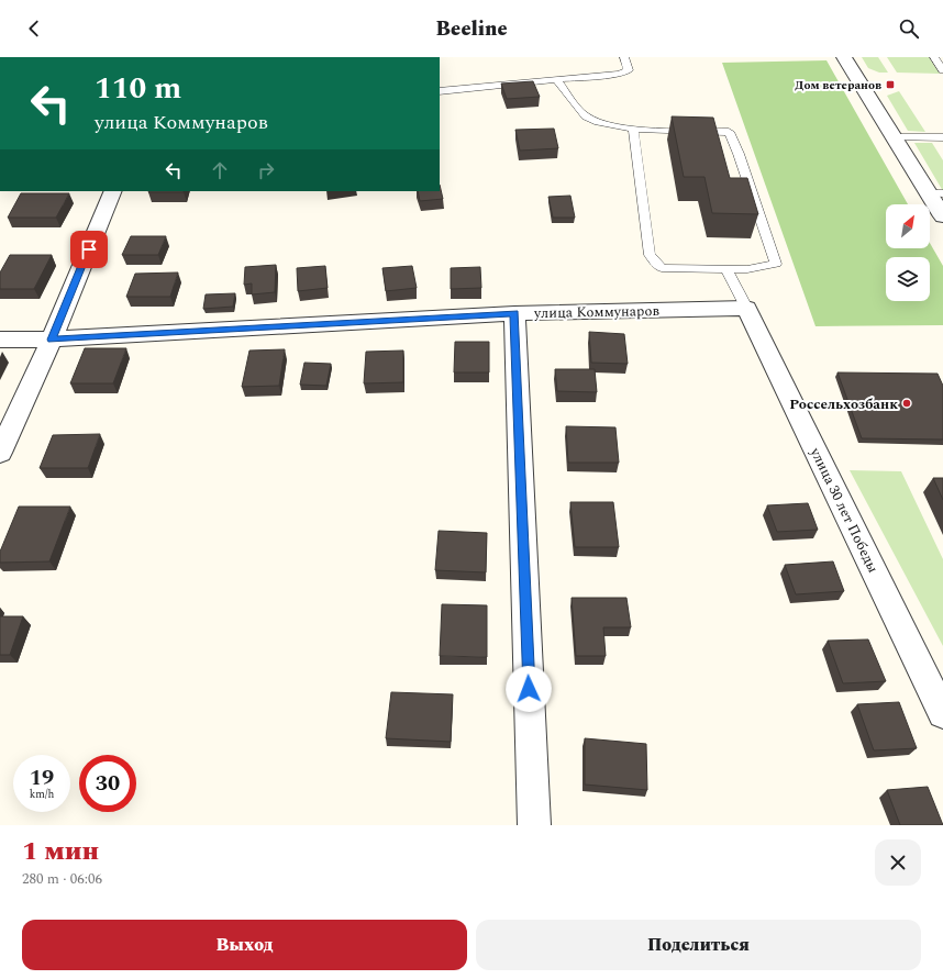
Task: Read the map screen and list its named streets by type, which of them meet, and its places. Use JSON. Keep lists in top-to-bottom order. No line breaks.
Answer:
{"streets":{"street":["улица Коммунаров","улица 30 лет Победы"]},"crossings":[["улица Коммунаров","улица 30 лет Победы"]],"places":{"transit":["Дом ветеранов"],"other":["Россельхозбанк"]},"north":"top right","page":{"header":"Beeline","turn":["110 m","улица Коммунаров"],"speed":"19 km/h","limit":"30","heading":["1 мин","280 m · 06:06"],"buttons":["Выход","Поделиться"]}}
